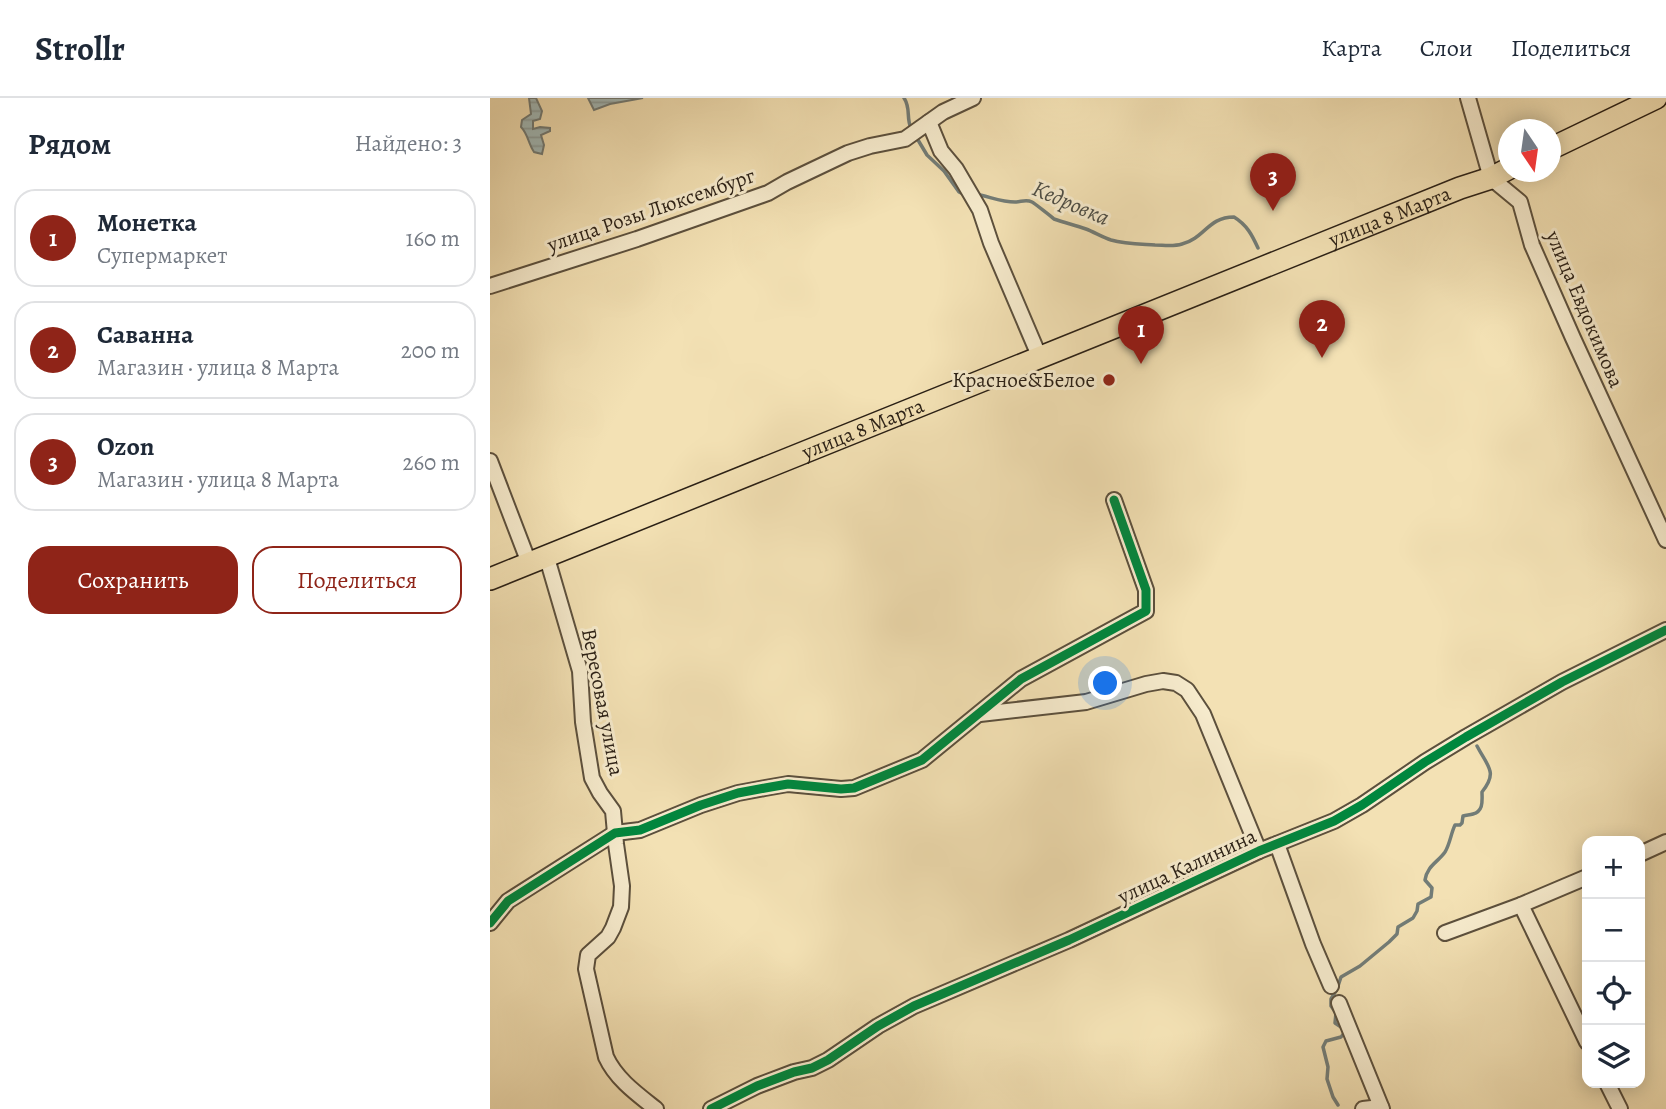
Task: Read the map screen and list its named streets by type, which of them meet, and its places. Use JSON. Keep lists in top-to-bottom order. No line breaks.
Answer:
{"streets":{"main road":["улица 8 Марта"],"street":["улица Розы Люксембург","улица Евдокимова","Вересовая улица","улица Калинина"]},"crossings":[["улица 8 Марта","Вересовая улица"]],"water":["Кедровка"],"places":["Красное&Белое"],"north":"bottom","page":{"header":"Strollr","nav":["Карта","Слои","Поделиться"],"heading":["Рядом","Найдено: 3"],"pins":["3","2","1"],"list":[{"mark":"1","name":"Монетка","note":"Супермаркет","value":"160 m"},{"mark":"2","name":"Саванна","note":"Магазин · улица 8 Марта","value":"200 m"},{"mark":"3","name":"Ozon","note":"Магазин · улица 8 Марта","value":"260 m"}],"buttons":["Сохранить","Поделиться"],"map_buttons":["+","−"]}}
